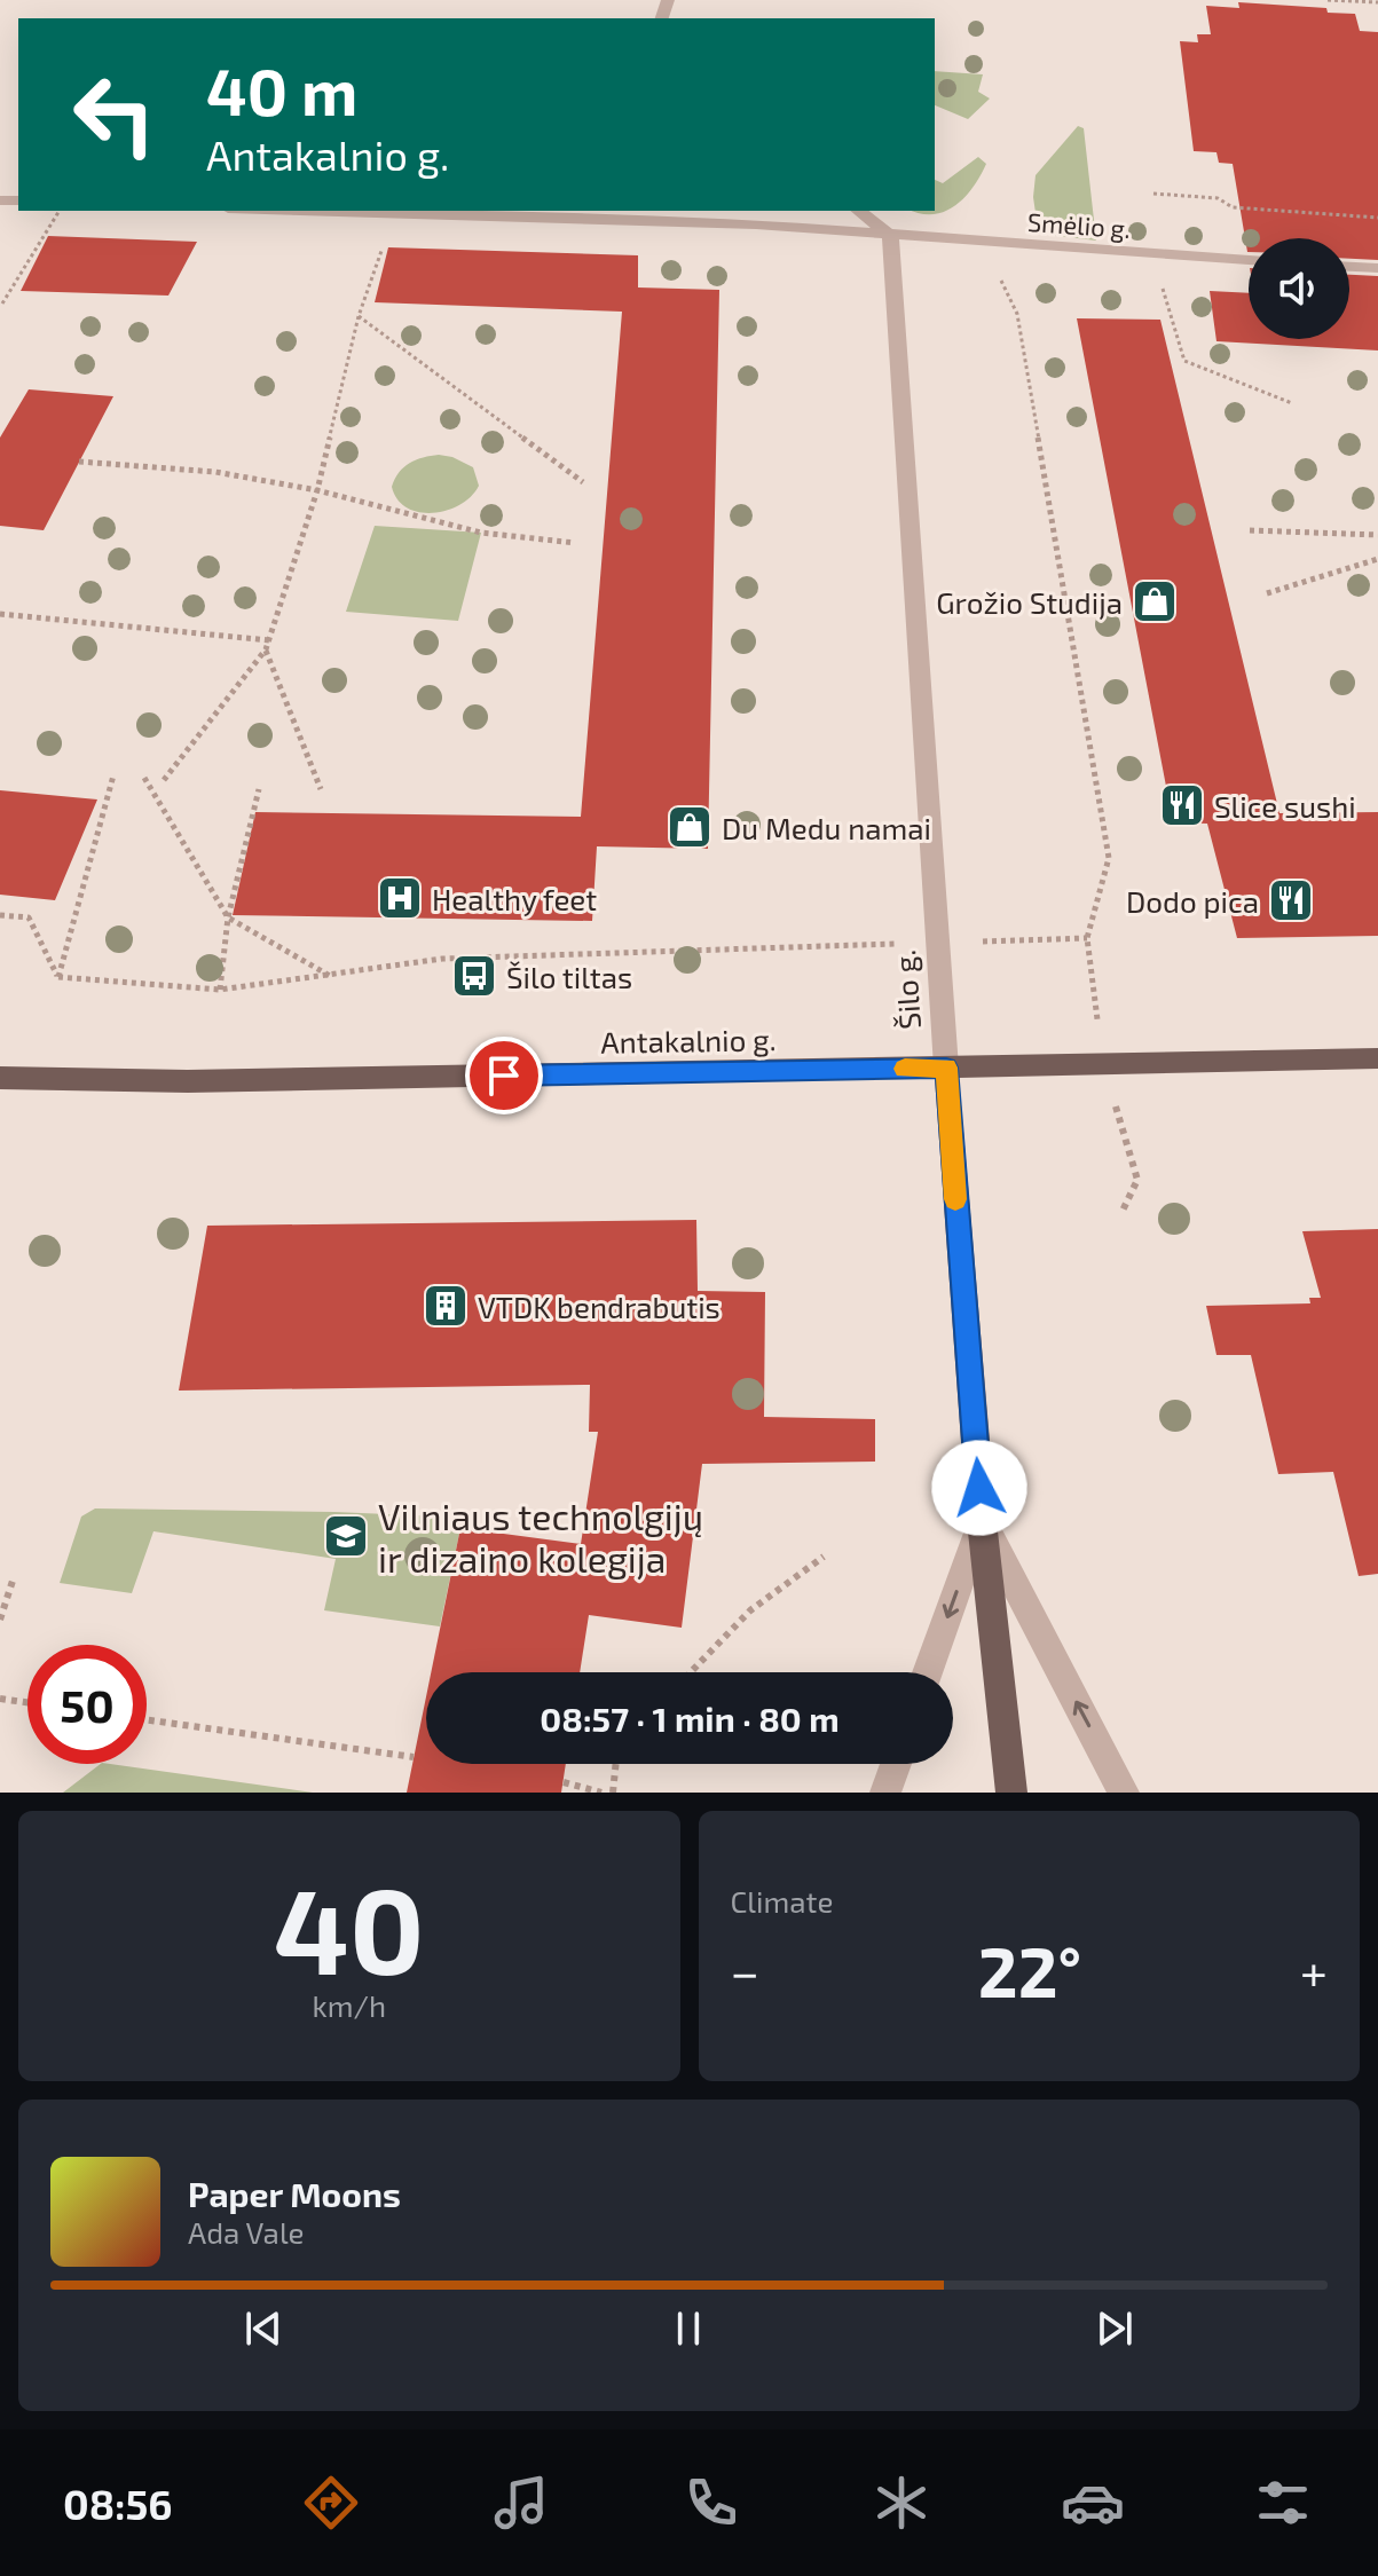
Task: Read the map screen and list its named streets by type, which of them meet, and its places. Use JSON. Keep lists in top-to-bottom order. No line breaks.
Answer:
{"streets":{"main road":["Šilo g.","Antakalnio g."],"street":["Smėlio g."]},"crossings":[["Smėlio g.","Šilo g."],["Šilo g.","Antakalnio g."]],"places":{"shop":["Grožio Studija","Du Medu namai"],"restaurant":["Slice sushi","Dodo pica"],"hospital":["Healthy feet"],"bus stop":["Šilo tiltas"],"building":["VTDK bendrabutis"],"school or university":["Vilniaus technolgijų ir dizaino kolegija"]},"page":{"turn":["40 m","Antakalnio g."],"limit":"50","trip":"08:57 · 1 min · 80 m","tile":[["40","km/h"],"Climate"],"heat":["−","22°","+"],"song":["Paper Moons","Ada Vale"],"tabs":"08:56"}}
